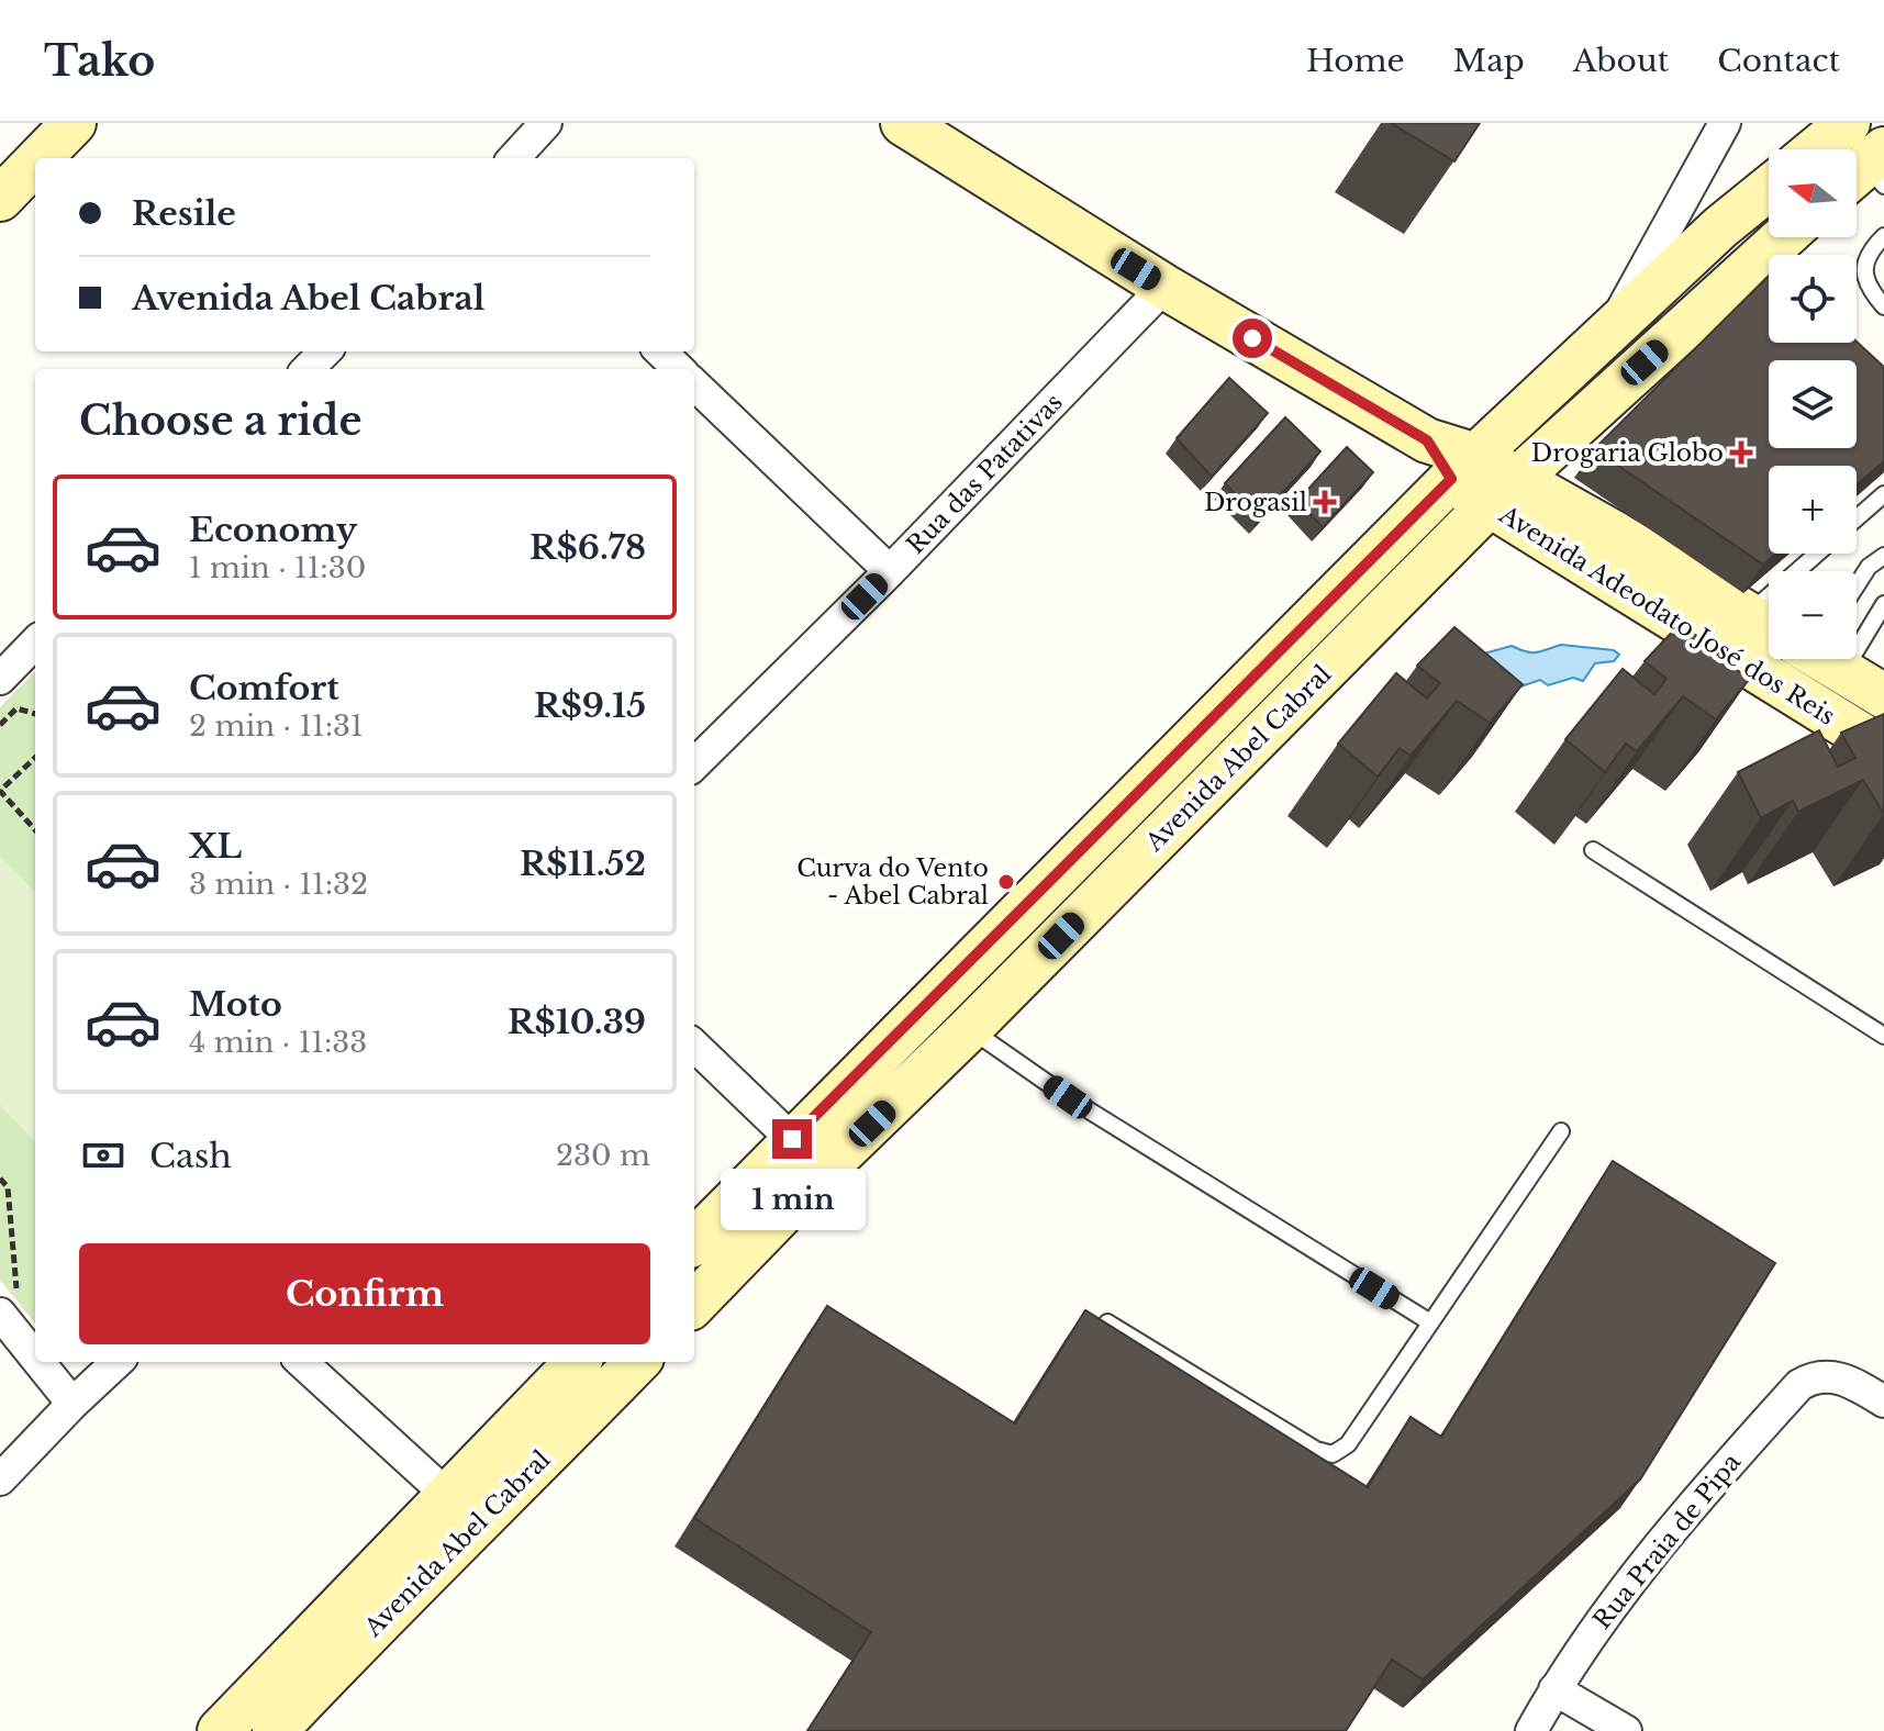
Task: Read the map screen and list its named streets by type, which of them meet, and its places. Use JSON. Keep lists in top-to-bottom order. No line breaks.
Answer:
{"streets":{"main road":["Avenida Adeodato José dos Reis","Avenida Abel Cabral"],"street":["Rua das Patativas","Rua Praia de Pipa"]},"crossings":[["Rua das Patativas","Avenida Adeodato José dos Reis"],["Avenida Adeodato José dos Reis","Avenida Abel Cabral"]],"places":{"health":["Drogaria Globo","Drogasil"],"other":["Curva do Vento - Abel Cabral"]},"north":"left","page":{"header":"Tako","nav":["Home","Map","About","Contact"],"map_buttons":["+","−"],"banner":["Resile","Avenida Abel Cabral"],"heading":"Choose a ride","list":[{"name":"Economy","note":"1 min · 11:30","value":"R$6.78"},{"name":"Comfort","note":"2 min · 11:31","value":"R$9.15"},{"name":"XL","note":"3 min · 11:32","value":"R$11.52"},{"name":"Moto","note":"4 min · 11:33","value":"R$10.39"}],"pay":["Cash","230 m"],"bubble":"1 min","buttons":"Confirm"}}
